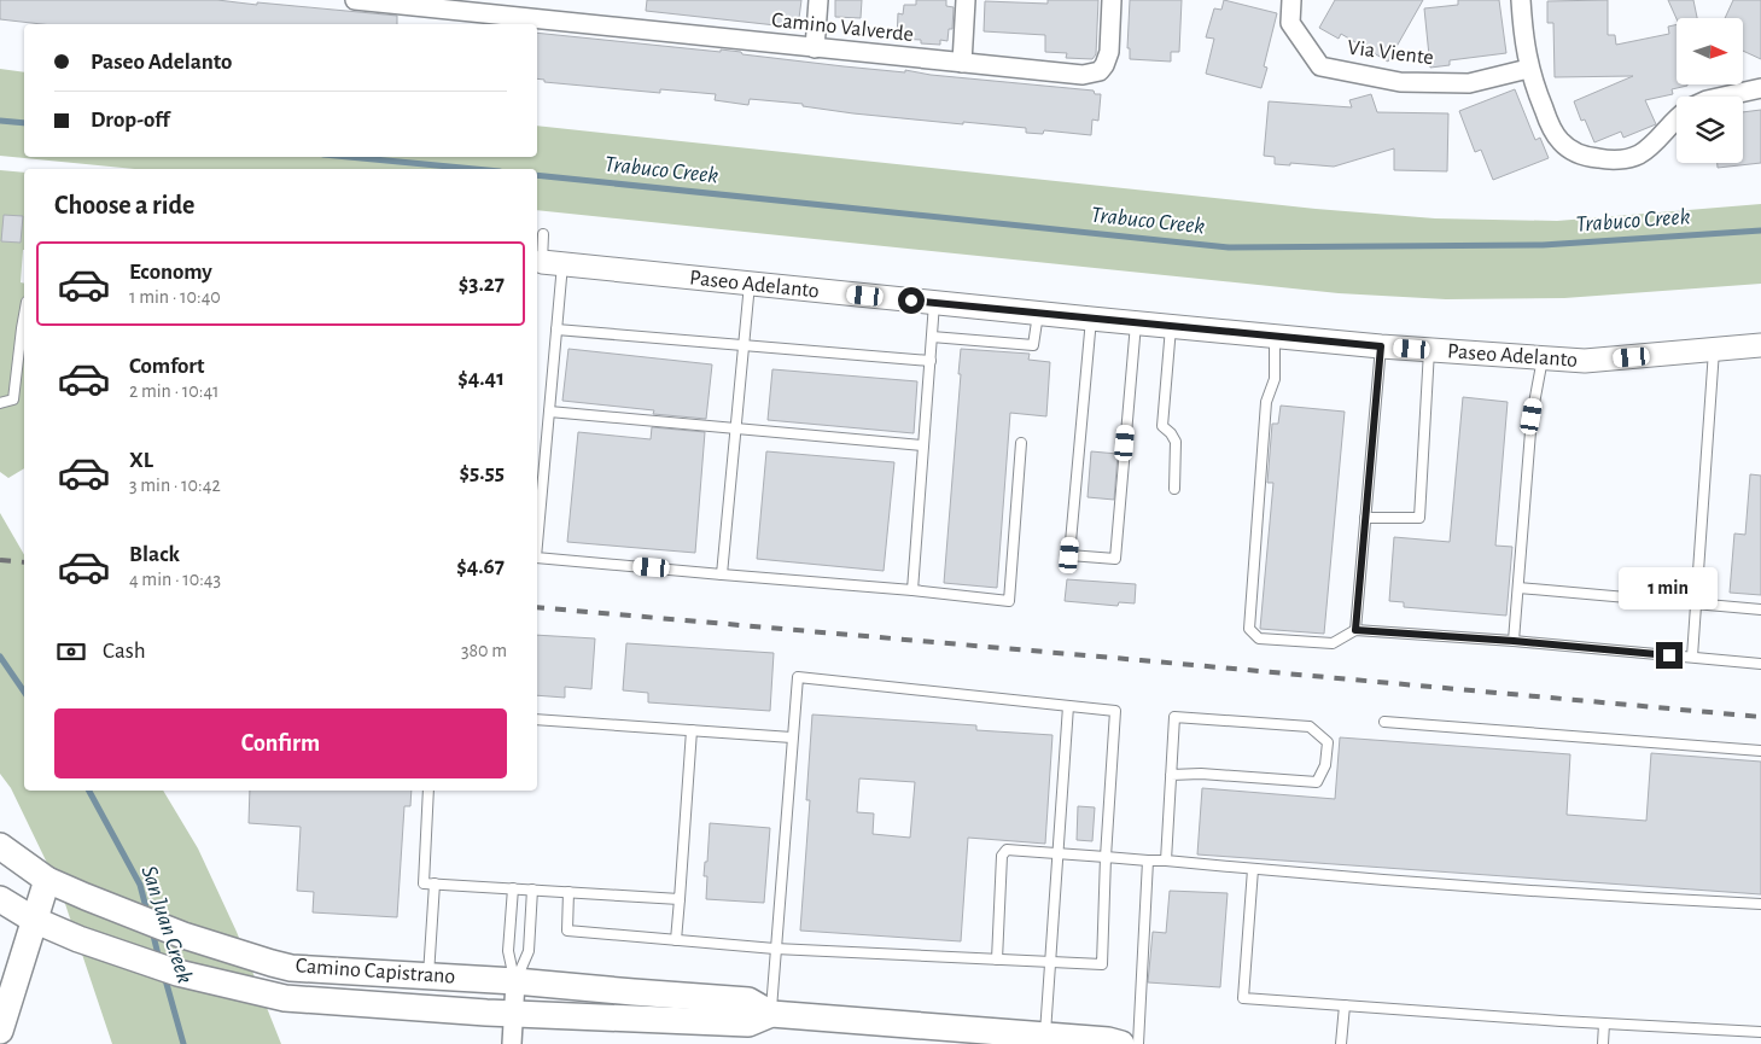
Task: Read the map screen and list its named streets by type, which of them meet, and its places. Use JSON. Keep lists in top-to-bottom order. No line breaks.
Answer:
{"streets":{"main road":["Camino Capistrano"],"street":["Camino Valverde","Via Viente","Paseo Adelanto"]},"water":["Trabuco Creek","San Juan Creek"],"north":"right","page":{"banner":["Paseo Adelanto","Drop-off"],"heading":"Choose a ride","list":[{"name":"Economy","note":"1 min · 10:40","value":"$3.27"},{"name":"Comfort","note":"2 min · 10:41","value":"$4.41"},{"name":"XL","note":"3 min · 10:42","value":"$5.55"},{"name":"Black","note":"4 min · 10:43","value":"$4.67"}],"bubble":"1 min","pay":["Cash","380 m"],"buttons":"Confirm"}}
